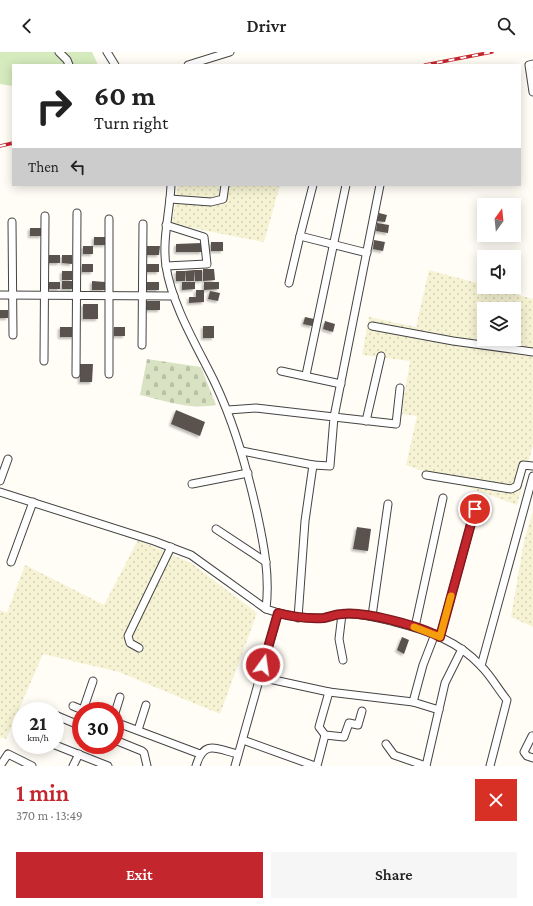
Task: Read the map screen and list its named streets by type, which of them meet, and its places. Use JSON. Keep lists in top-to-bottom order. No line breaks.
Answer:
{"north":"top","page":{"header":"Drivr","turn":["60 m","Turn right"],"then":"Then","speed":"21 km/h","limit":"30","heading":["1 min","370 m · 13:49"],"buttons":["Exit","Share"]}}
